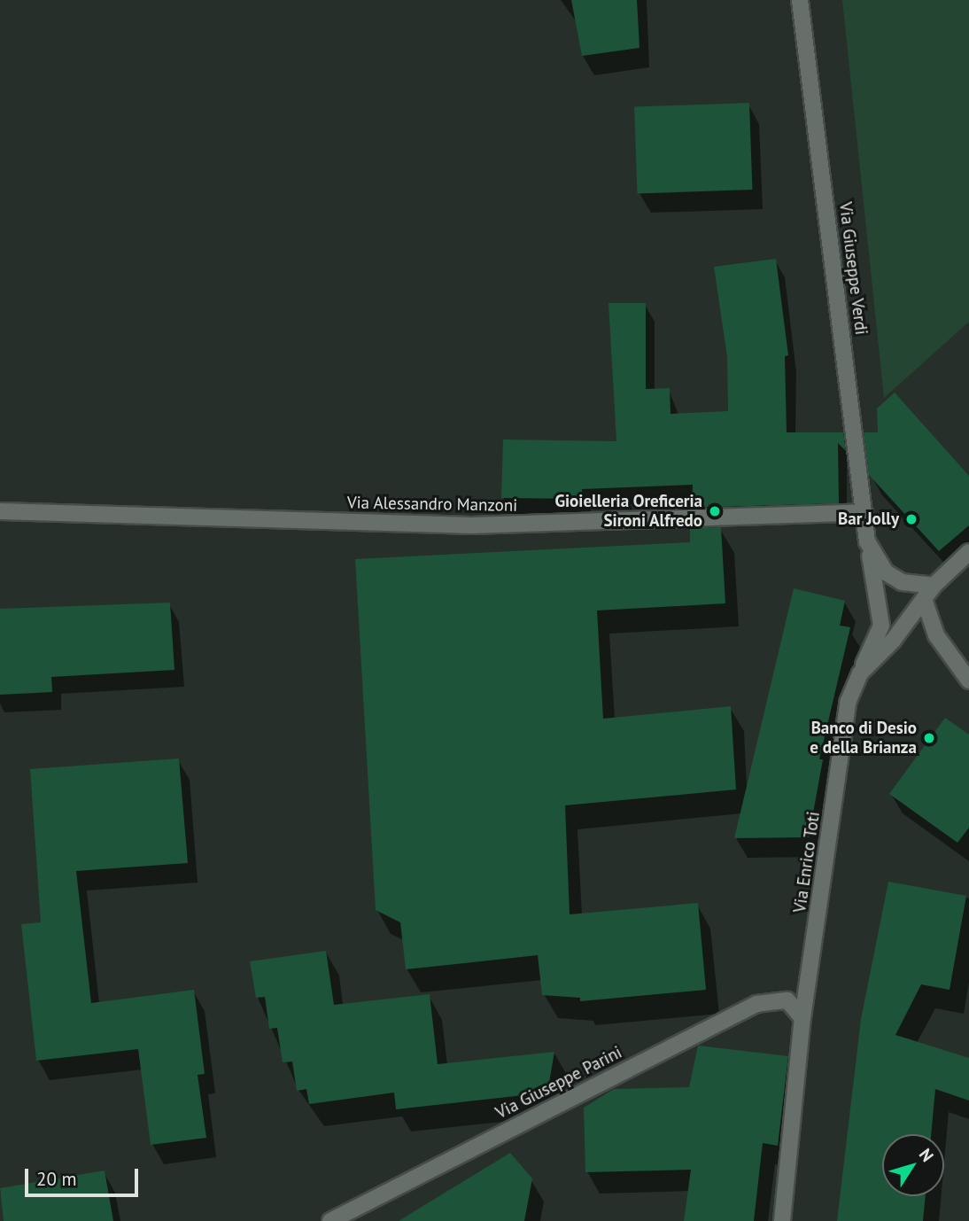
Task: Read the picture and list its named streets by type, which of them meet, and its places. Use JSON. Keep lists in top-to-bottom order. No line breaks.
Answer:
{"streets":{"street":["Via Giuseppe Verdi","Via Alessandro Manzoni","Via Enrico Toti","Via Giuseppe Parini"]},"crossings":[["Via Giuseppe Verdi","Via Alessandro Manzoni"],["Via Giuseppe Verdi","Via Enrico Toti"],["Via Enrico Toti","Via Giuseppe Parini"]],"places":["Gioielleria Oreficeria Sironi Alfredo","Bar Jolly","Banco di Desio e della Brianza"],"scale_bar":"20 m","north":"top right"}
